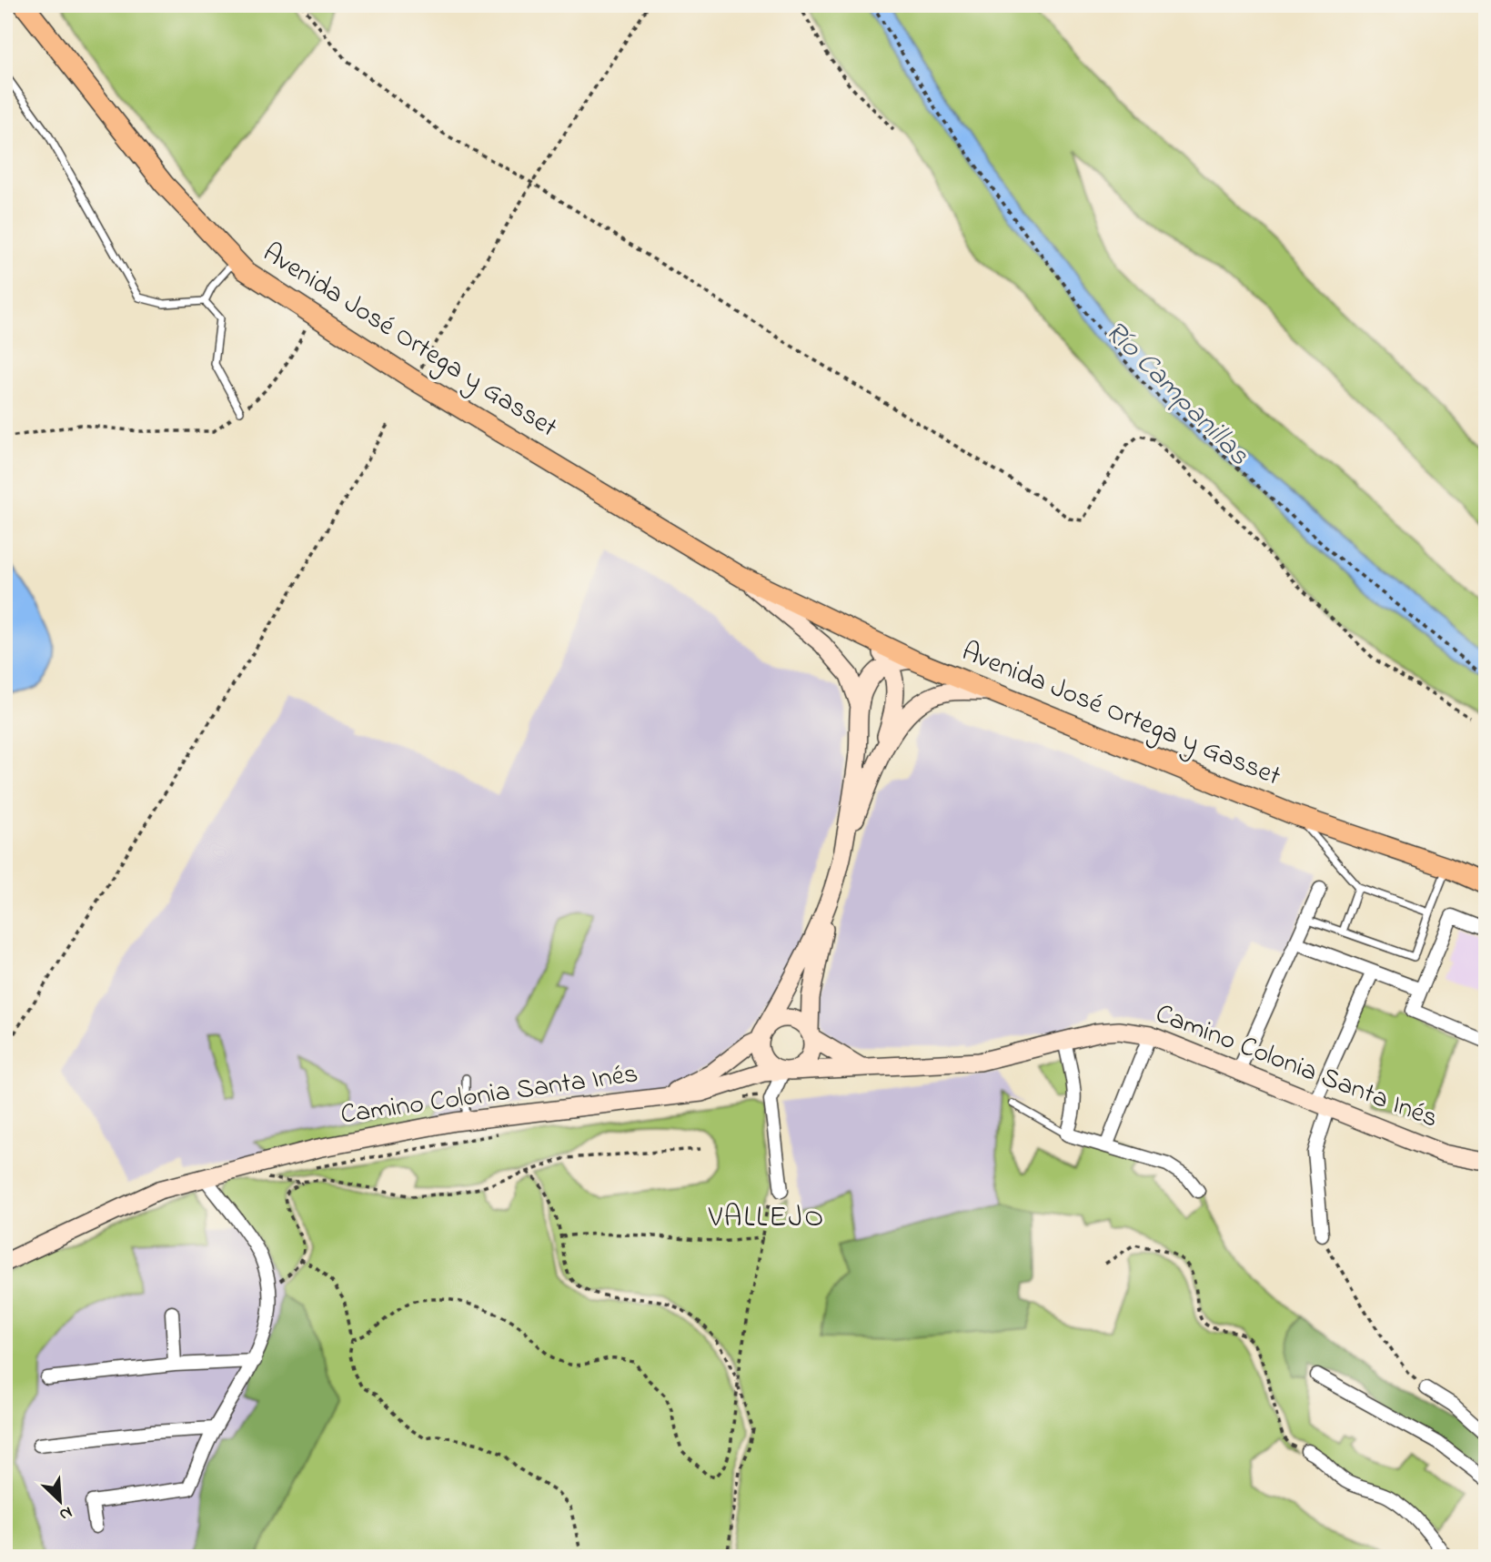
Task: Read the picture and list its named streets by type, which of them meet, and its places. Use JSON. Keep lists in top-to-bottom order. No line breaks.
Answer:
{"streets":{"main road":["Avenida José Ortega y Gasset","Camino Colonia Santa Inés"]},"crossings":[["Avenida José Ortega y Gasset","Camino Colonia Santa Inés"]],"districts":["VALLEJO"],"water":["Río Campanillas"],"north":"bottom right"}
